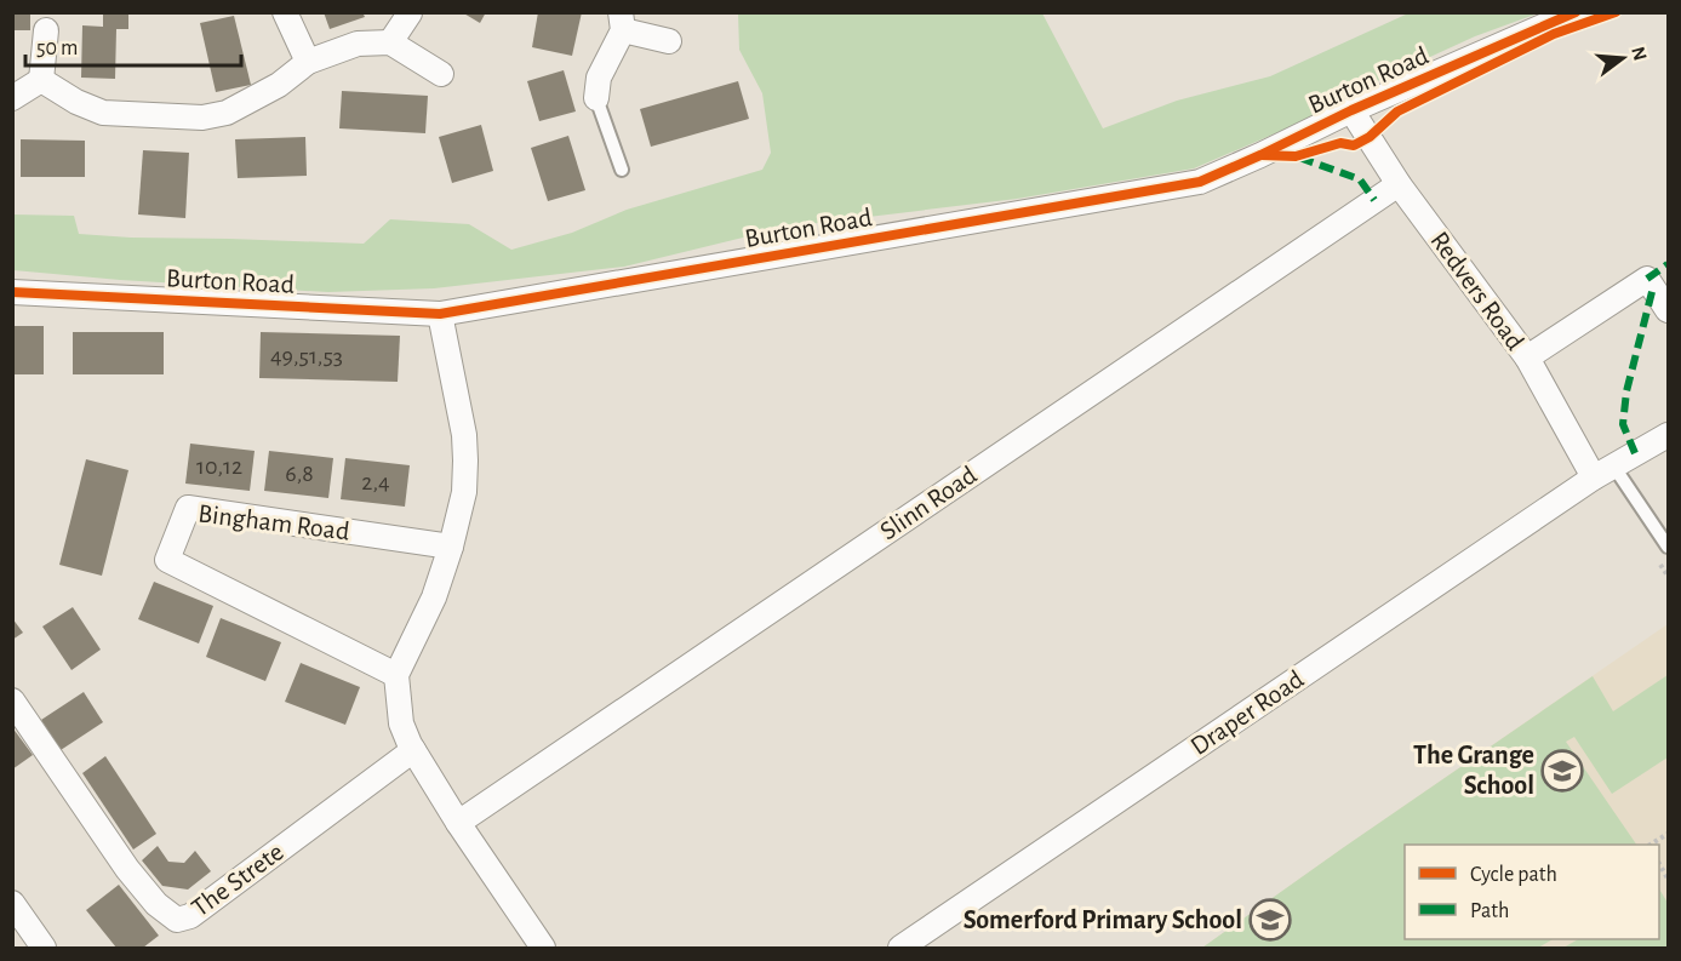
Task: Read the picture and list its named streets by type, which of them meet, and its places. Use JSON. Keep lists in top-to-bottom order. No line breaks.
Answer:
{"streets":{"street":["Burton Road","Redvers Road","Slinn Road","Bingham Road","Draper Road","The Strete"]},"crossings":[["Burton Road","Redvers Road"],["Redvers Road","Slinn Road"],["Redvers Road","Draper Road"]],"places":{"school or university":["The Grange School","Somerford Primary School"]},"house_numbers":["49,51,53","10,12","6,8","2,4"],"legend":["Cycle path","Path"],"scale_bar":"50 m","north":"right"}
